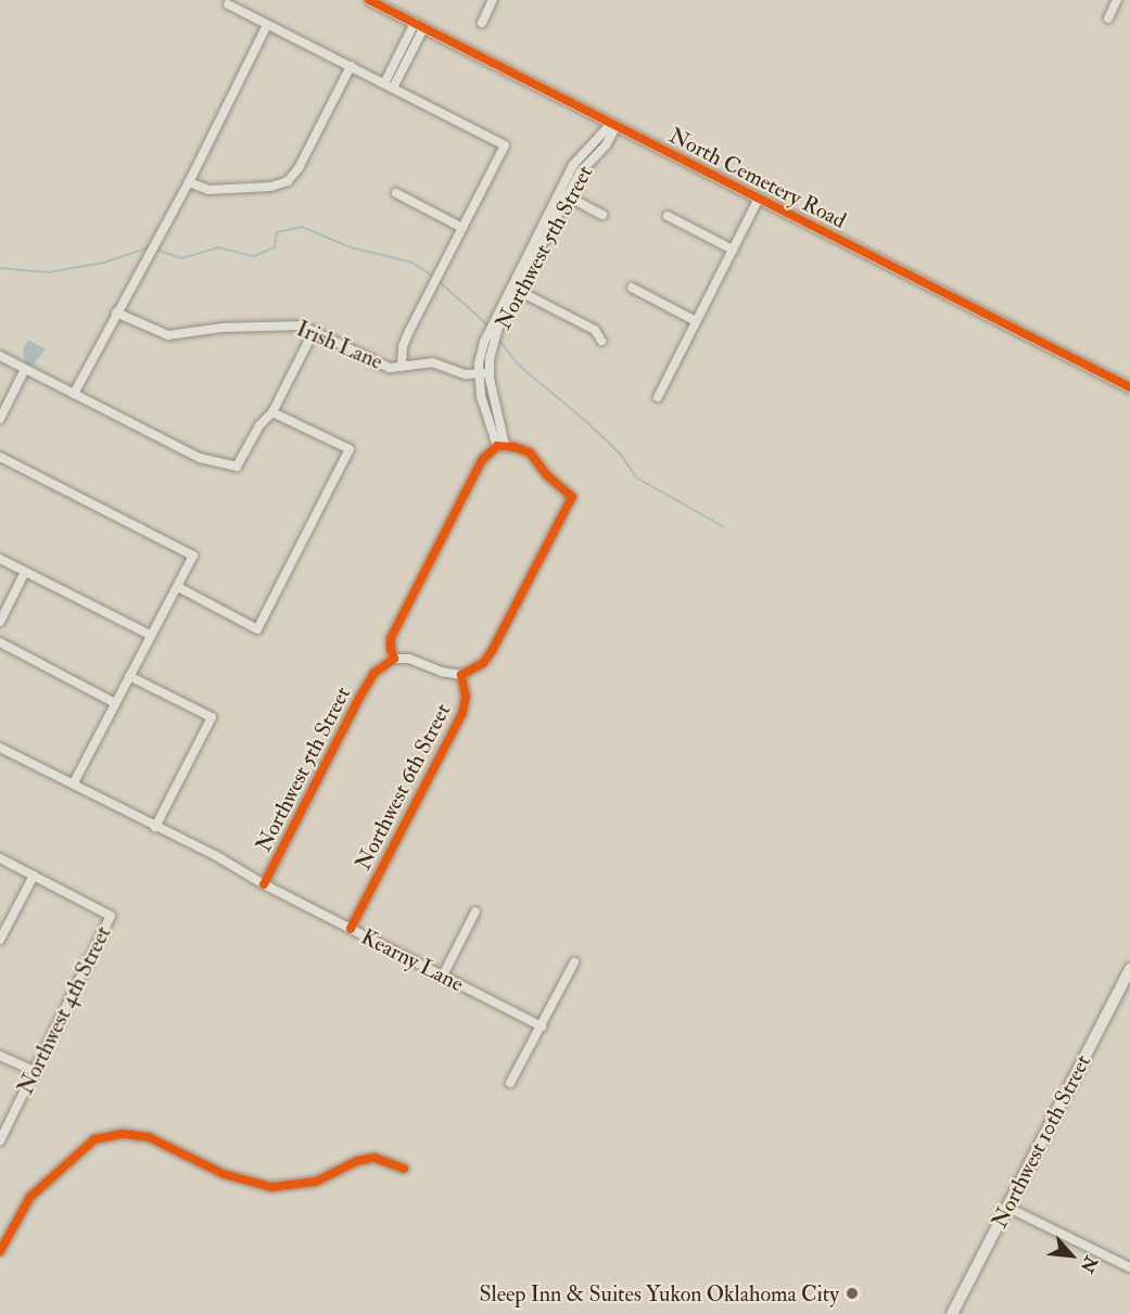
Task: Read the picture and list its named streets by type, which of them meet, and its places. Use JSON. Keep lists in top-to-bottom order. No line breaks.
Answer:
{"streets":{"main road":["Northwest 10th Street"],"street":["North Cemetery Road","Northwest 5th Street","Irish Lane","Northwest 6th Street","Kearny Lane","Northwest 4th Street"]},"crossings":[["North Cemetery Road","Northwest 5th Street"],["Northwest 5th Street","Irish Lane"],["Northwest 5th Street","Kearny Lane"],["Northwest 6th Street","Kearny Lane"]],"places":["Sleep Inn & Suites Yukon Oklahoma City"],"north":"bottom right"}
